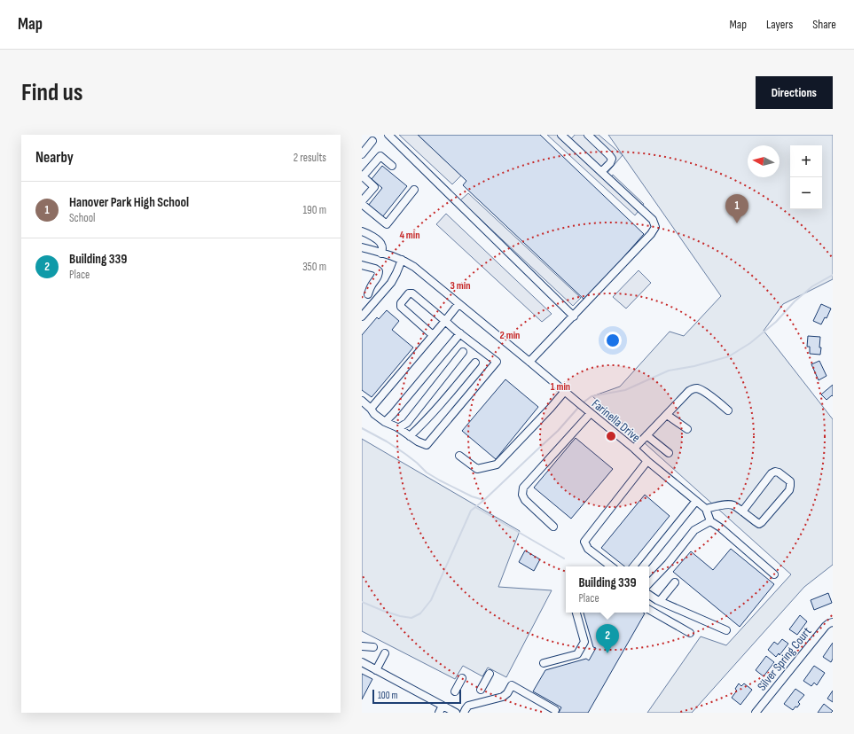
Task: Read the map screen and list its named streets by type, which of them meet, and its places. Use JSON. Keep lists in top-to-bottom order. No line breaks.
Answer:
{"streets":{"street":["Farinella Drive","Silver Spring Court"]},"scale_bar":"100 m","north":"left","page":{"header":"Map","nav":["Map","Layers","Share"],"buttons":"Directions","title":"Find us","heading":["Nearby","2 results"],"map_buttons":["+","−"],"list":[{"mark":"1","name":"Hanover Park High School","note":"School","value":"190 m"},{"mark":"2","name":"Building 339","note":"Place","value":"350 m"}],"pins":["1","2"],"popup":["Building 339","Place"],"scale":"100 m"},"rings":["4 min","3 min","2 min","1 min"]}
